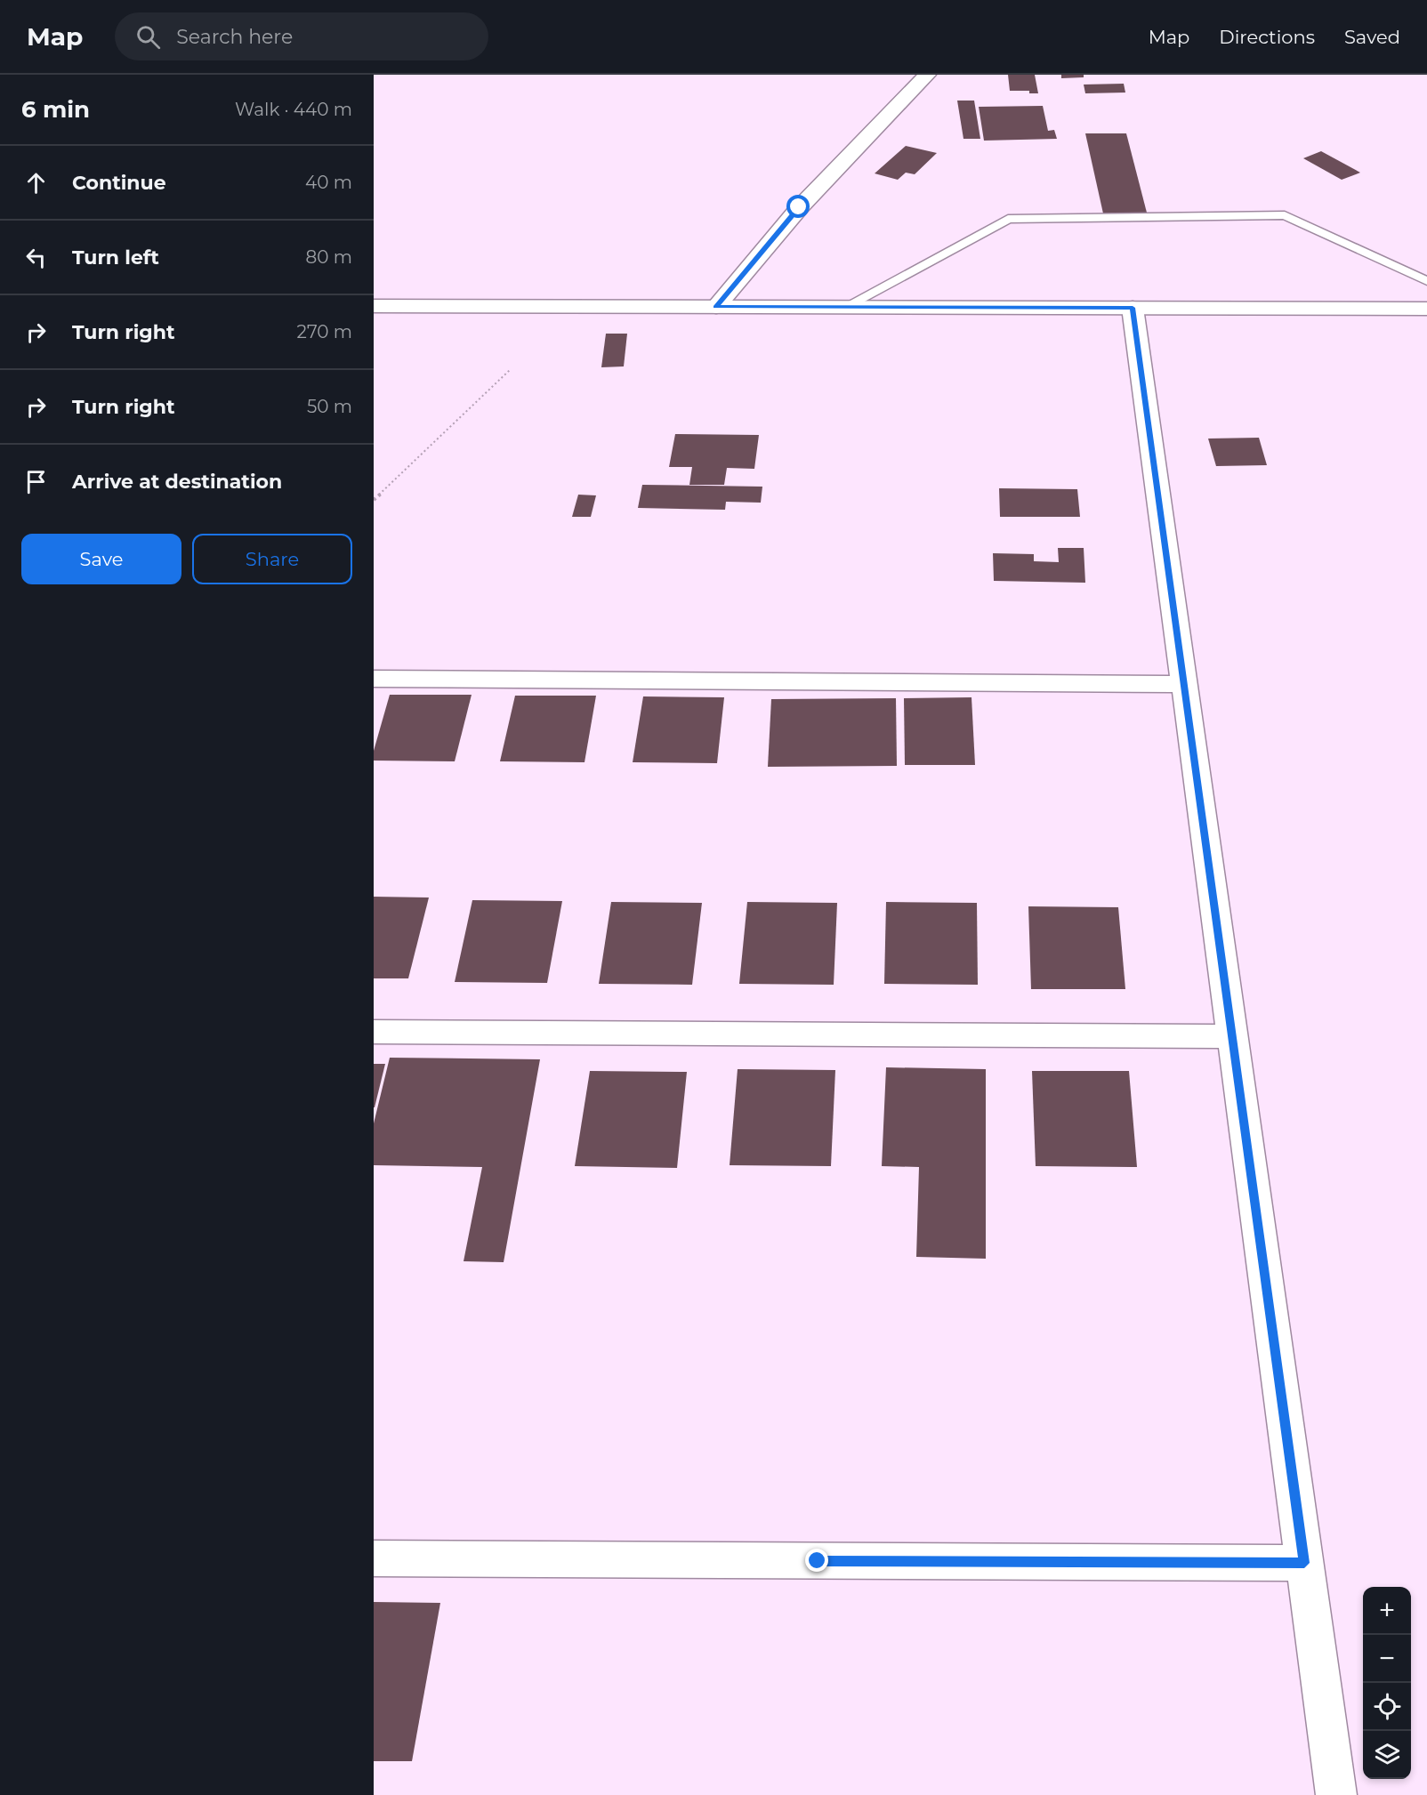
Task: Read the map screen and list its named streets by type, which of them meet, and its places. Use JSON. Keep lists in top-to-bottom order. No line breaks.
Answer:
{"page":{"header":"Map","search":"Search here","nav":["Map","Directions","Saved"],"heading":["6 min","Walk · 440 m"],"list":[["Continue","40 m"],["Turn left","80 m"],["Turn right","270 m"],["Turn right","50 m"],"Arrive at destination"],"buttons":["Save","Share"],"map_buttons":["+","−"]}}
